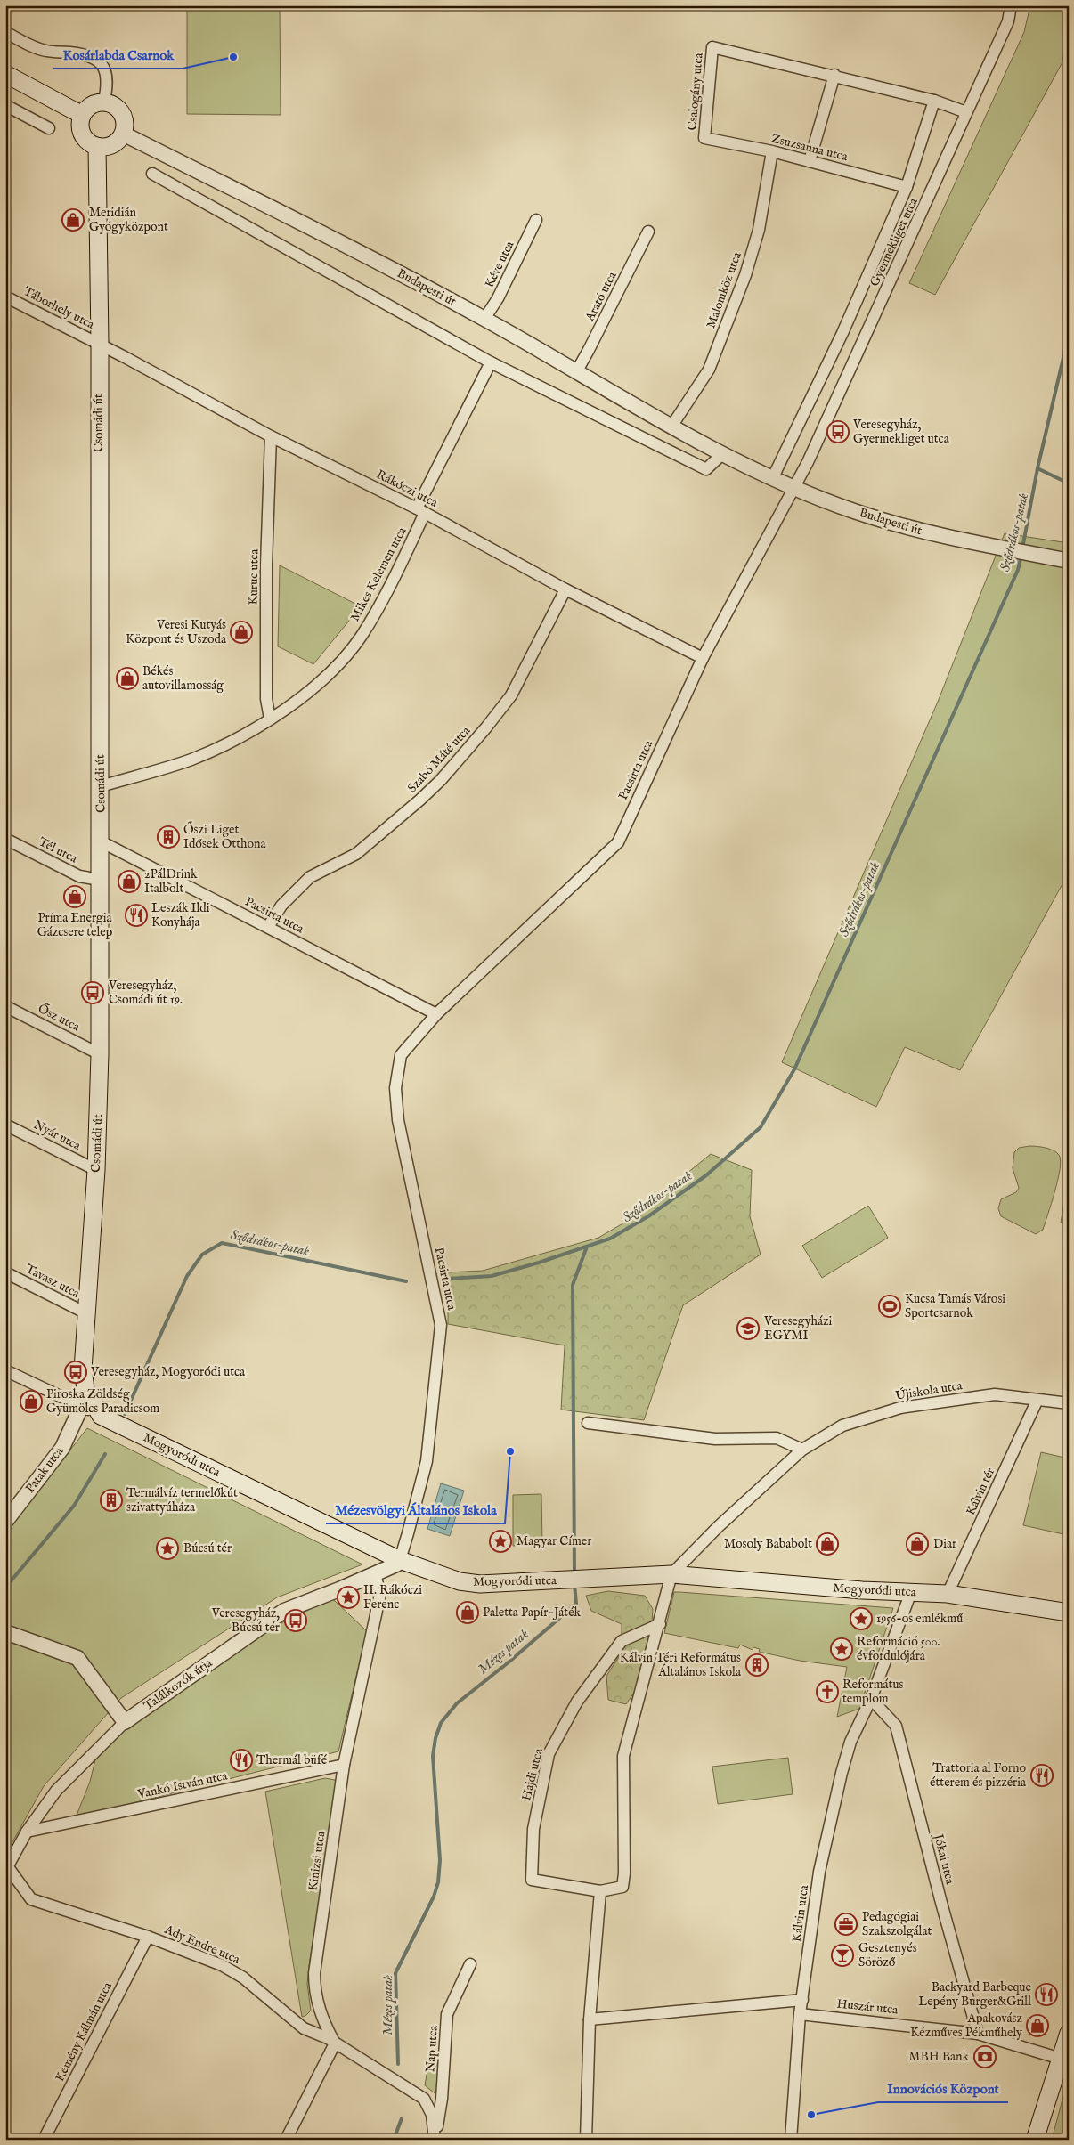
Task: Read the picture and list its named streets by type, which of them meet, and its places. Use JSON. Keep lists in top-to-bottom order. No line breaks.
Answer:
{"streets":{"main road":["Csomádi út","Mogyoródi utca"],"street":["Csalogány utca","Zsuzsanna utca","Gyermekliget utca","Kéve utca","Budapesti út","Malomköz utca","Arató utca","Táborhely utca","Rákóczi utca","Mikes Kelemen utca","Kuruc utca","Szabó Máté utca","Pacsirta utca","Tél utca","Ősz utca","Nyár utca","Tavasz utca","Újiskola utca","Patak utca","Kálvin tér","Találkozók útja","Hajdi utca","Vankó István utca","Jókai utca","Kinizsi utca","Kálvin utca","Ady Endre utca","Huszár utca","Kemény Kálmán utca","Nap utca"]},"crossings":[["Csalogány utca","Zsuzsanna utca"],["Zsuzsanna utca","Gyermekliget utca"],["Zsuzsanna utca","Malomköz utca"],["Gyermekliget utca","Budapesti út"],["Gyermekliget utca","Pacsirta utca"],["Kéve utca","Budapesti út"],["Budapesti út","Malomköz utca"],["Budapesti út","Arató utca"],["Budapesti út","Csomádi út"],["Budapesti út","Pacsirta utca"],["Táborhely utca","Csomádi út"],["Táborhely utca","Rákóczi utca"],["Csomádi út","Rákóczi utca"],["Csomádi út","Mikes Kelemen utca"],["Csomádi út","Pacsirta utca"],["Csomádi út","Tél utca"],["Csomádi út","Ősz utca"],["Csomádi út","Nyár utca"],["Csomádi út","Tavasz utca"],["Csomádi út","Mogyoródi utca"],["Csomádi út","Patak utca"],["Rákóczi utca","Mikes Kelemen utca"],["Rákóczi utca","Kuruc utca"],["Rákóczi utca","Szabó Máté utca"],["Rákóczi utca","Pacsirta utca"],["Mikes Kelemen utca","Kuruc utca"],["Szabó Máté utca","Pacsirta utca"],["Pacsirta utca","Mogyoródi utca"],["Pacsirta utca","Találkozók útja"],["Újiskola utca","Mogyoródi utca"],["Újiskola utca","Kálvin tér"],["Újiskola utca","Hajdi utca"],["Mogyoródi utca","Patak utca"],["Mogyoródi utca","Kálvin tér"],["Mogyoródi utca","Találkozók útja"],["Mogyoródi utca","Hajdi utca"],["Találkozók útja","Vankó István utca"],["Találkozók útja","Kinizsi utca"],["Találkozók útja","Ady Endre utca"],["Vankó István utca","Kinizsi utca"],["Jókai utca","Kálvin utca"],["Jókai utca","Huszár utca"],["Kinizsi utca","Ady Endre utca"],["Kálvin utca","Huszár utca"],["Ady Endre utca","Kemény Kálmán utca"],["Ady Endre utca","Nap utca"]],"water":["Sződrákos-patak","Mézes patak"],"places":{"other":["Kosárlabda Csarnok","Mézesvölgyi Általános Iskola","Innovációs Központ"],"shop":["Meridián Gyógyközpont","Veresi Kutyás Központ és Uszoda","Békés autovillamosság","2PálDrink Italbolt","Príma Energia Gázcsere telep","Piroska Zöldség Gyümölcs Paradicsom","Mosoly Bababolt","Diar","Paletta Papír-Játék","Apakovász Kézműves Pékműhely"],"bus stop":["Veresegyház, Gyermekliget utca","Veresegyház, Csomádi út 19.","Veresegyház, Mogyoródi utca","Veresegyház, Búcsú tér"],"building":["Őszi Liget Idősek Otthona","Termálvíz termelőkút szivattyúháza","Kálvin Téri Református Általános Iskola"],"restaurant":["Leszák Ildi Konyhája","Thermál büfé","Trattoria al Forno étterem és pizzéria","Backyard Barbeque Lepény Burger&Grill"],"sports":["Kucsa Tamás Városi Sportcsarnok"],"school or university":["Veresegyházi EGYMI"],"place":["Magyar Címer","Búcsú tér","II. Rákóczi Ferenc","1956-os emlékmű","Reformáció 500. évfordulójára"],"church":["Református templom"],"office":["Pedagógiai Szakszolgálat"],"bar":["Gesztenyés Söröző"],"bank":["MBH Bank"]}}
